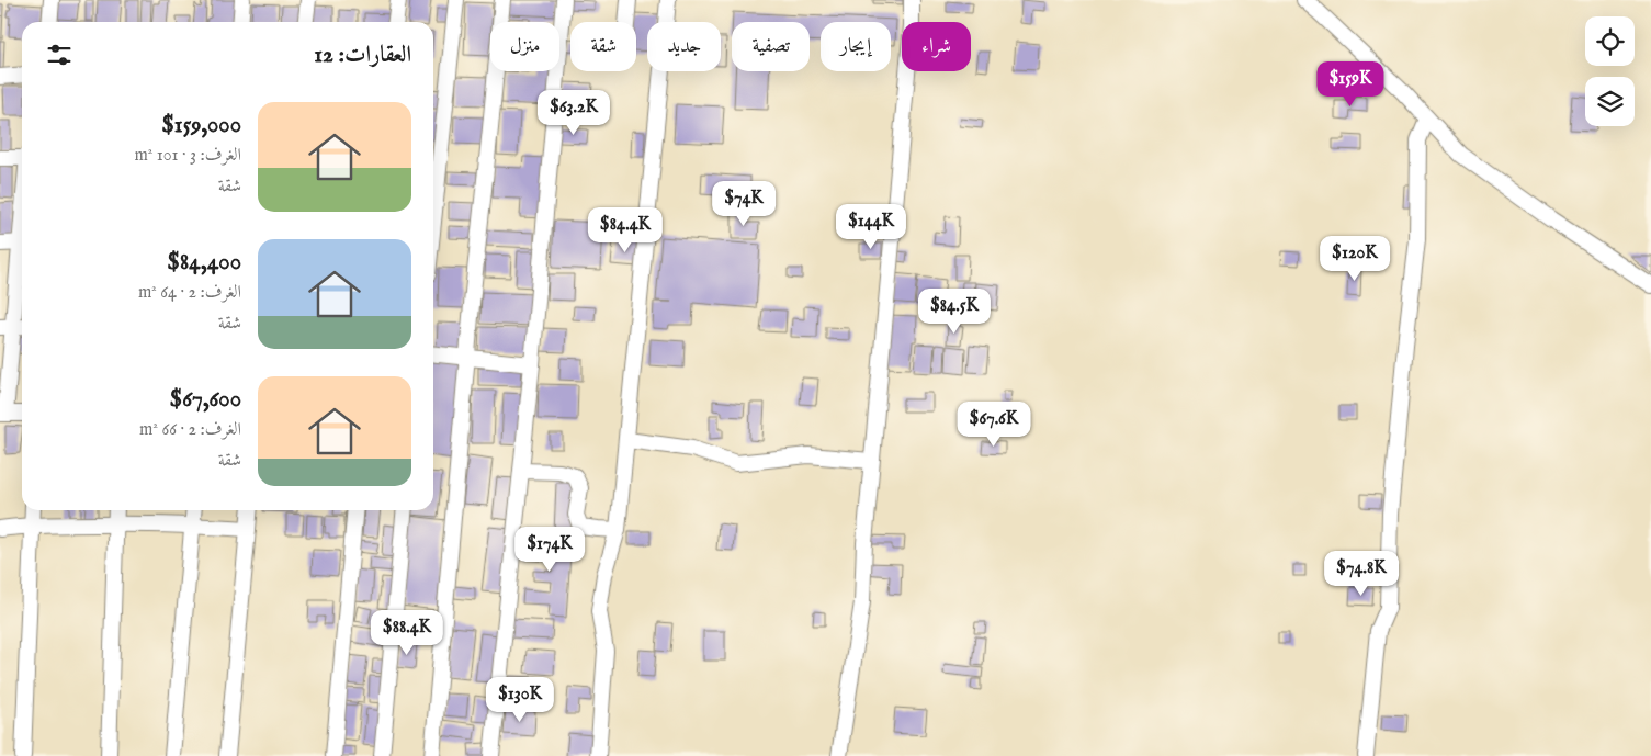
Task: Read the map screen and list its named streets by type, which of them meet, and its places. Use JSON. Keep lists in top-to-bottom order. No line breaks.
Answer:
{"page":{"chip":["شراء","إيجار","تصفية","جديد","شقة","منزل"],"heading":"العقارات: 12","price":["$159K","$63.2K","$74K","$144K","$84.4K","$120K","$84.5K","$67.6K","$174K","$74.8K","$88.4K","$130K"],"list":[{"name":"$159,000","note":"الغرف: 3 · 101 m² · شقة"},{"name":"$84,400","note":"الغرف: 2 · 64 m² · شقة"},{"name":"$67,600","note":"الغرف: 2 · 66 m² · شقة"}]}}
